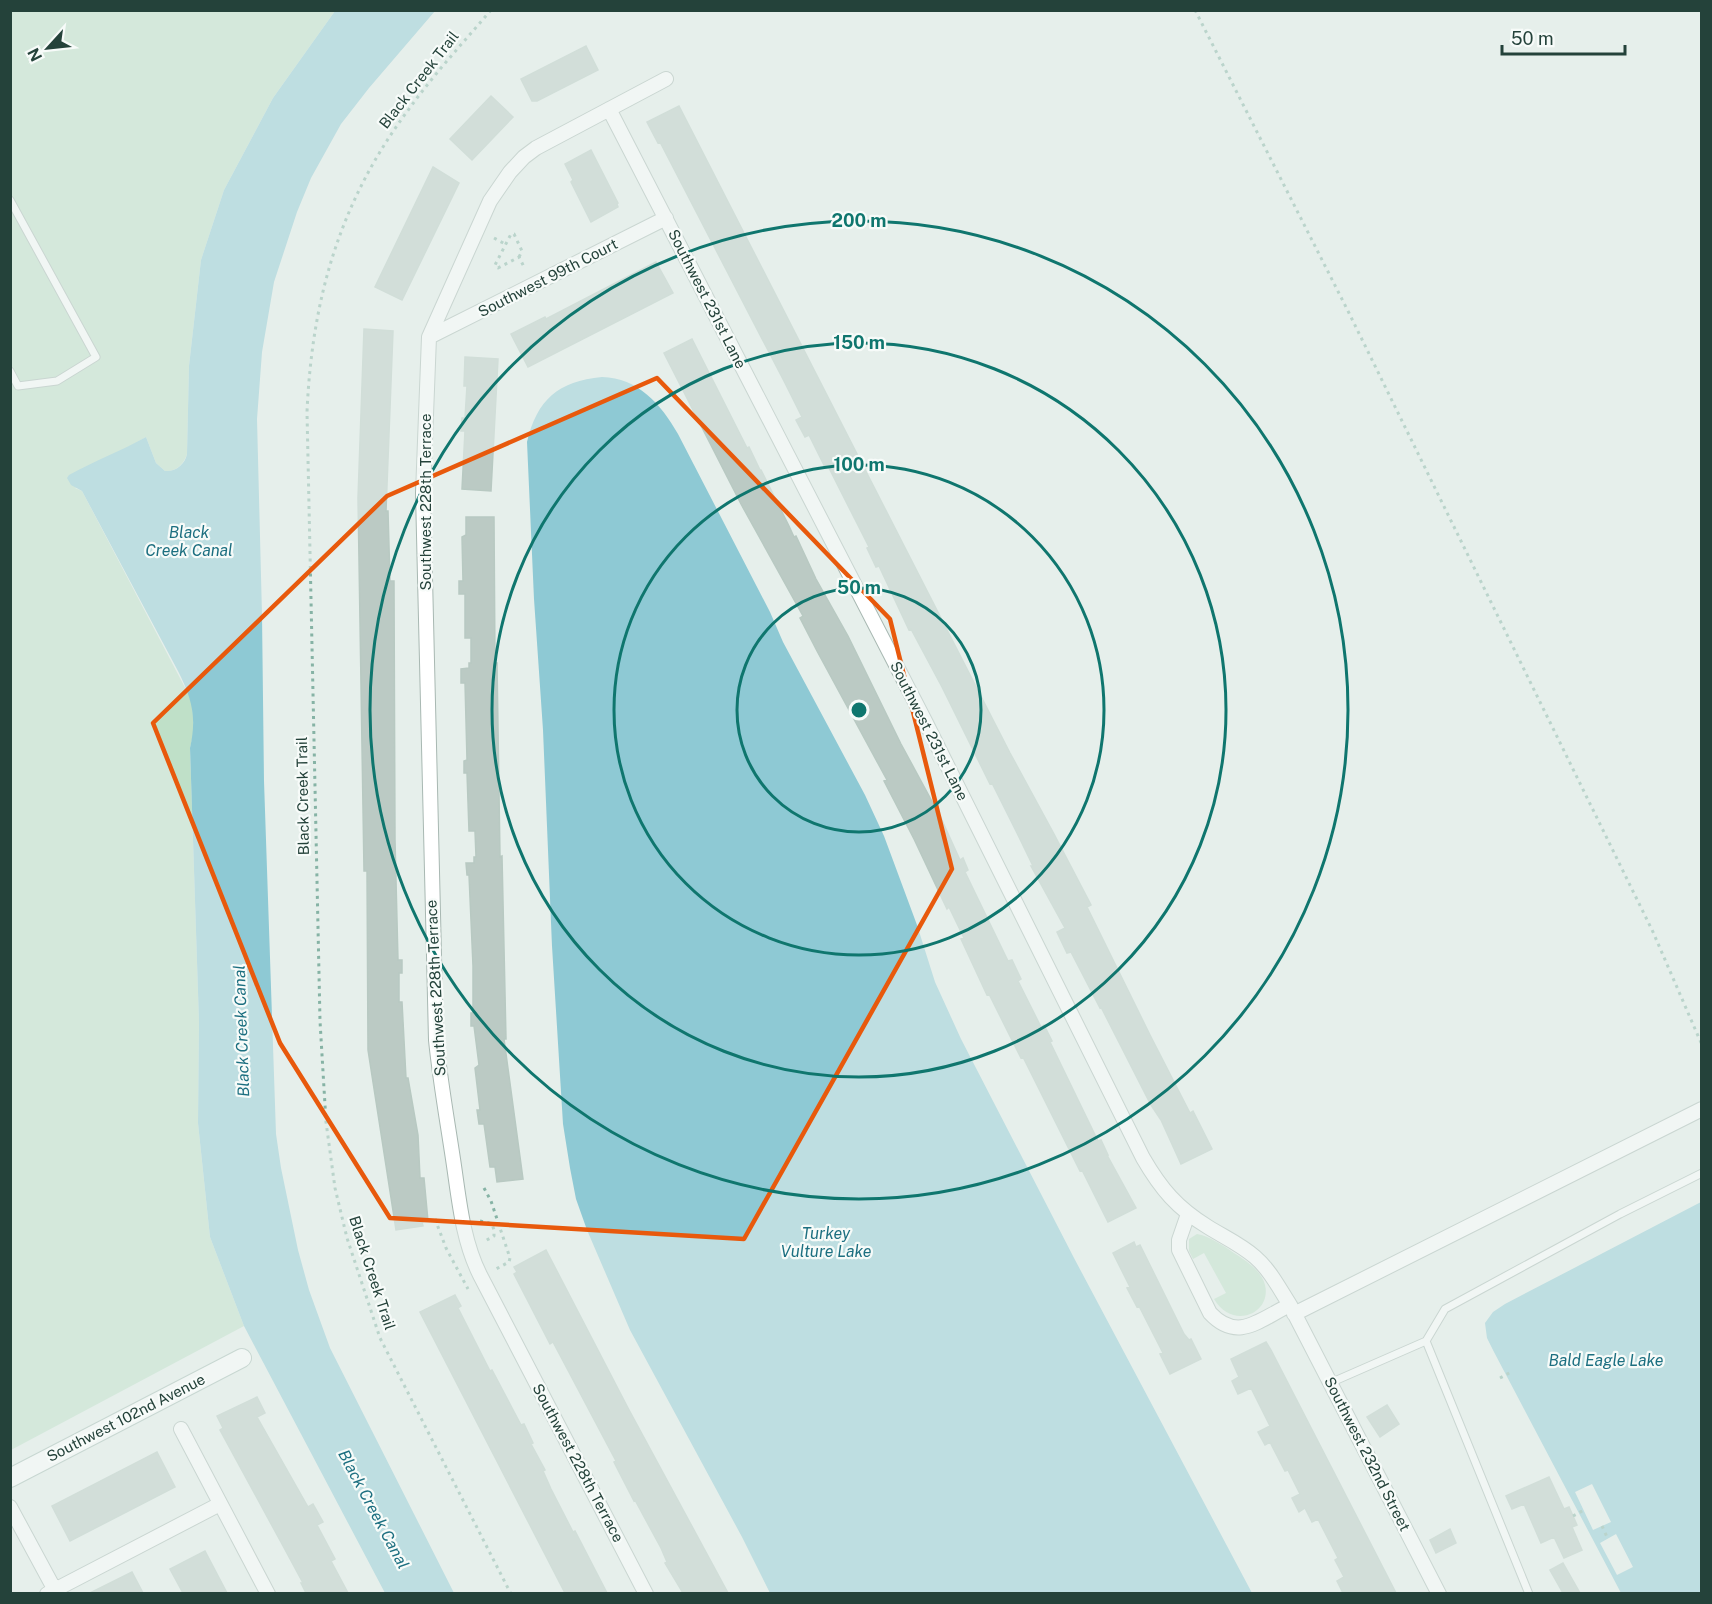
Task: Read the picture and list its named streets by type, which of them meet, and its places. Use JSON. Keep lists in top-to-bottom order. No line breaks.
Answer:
{"streets":{"street":["Southwest 99th Court","Southwest 231st Lane","Southwest 228th Terrace","Southwest 102nd Avenue","Southwest 232nd Street"],"path":["Black Creek Trail"]},"crossings":[["Southwest 99th Court","Southwest 231st Lane"],["Southwest 99th Court","Southwest 228th Terrace"],["Southwest 231st Lane","Southwest 232nd Street"]],"water":["Black Creek Canal","Turkey Vulture Lake","Bald Eagle Lake"],"scale_bar":"50 m","north":"bottom left","rings":["200 m","150 m","100 m","50 m"]}
